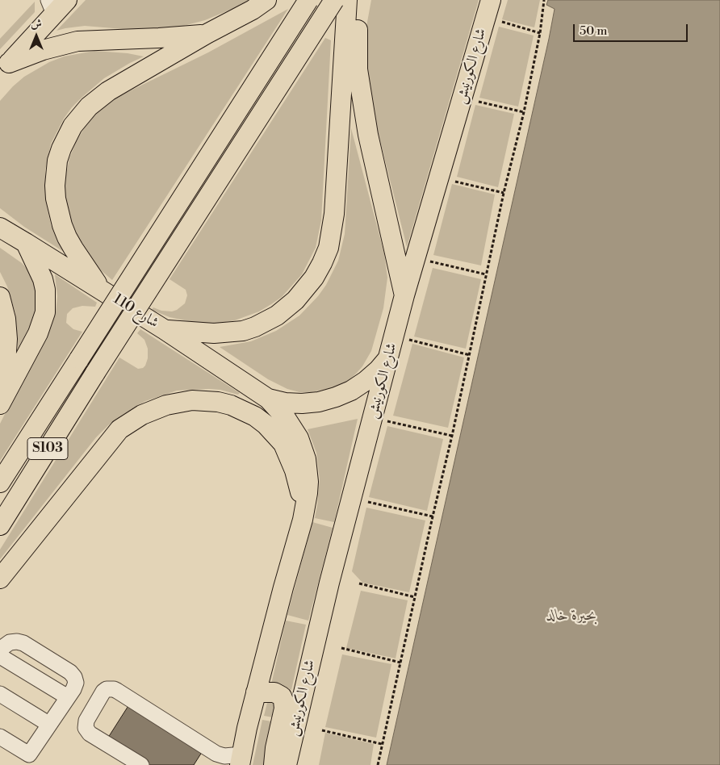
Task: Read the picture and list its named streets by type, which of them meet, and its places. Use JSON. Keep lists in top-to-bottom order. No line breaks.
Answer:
{"streets":{"main road":["شارع الكورنيش","شارع 110","S103"]},"water":["بحيرة خالد"],"scale_bar":"50 m","north":"top"}
